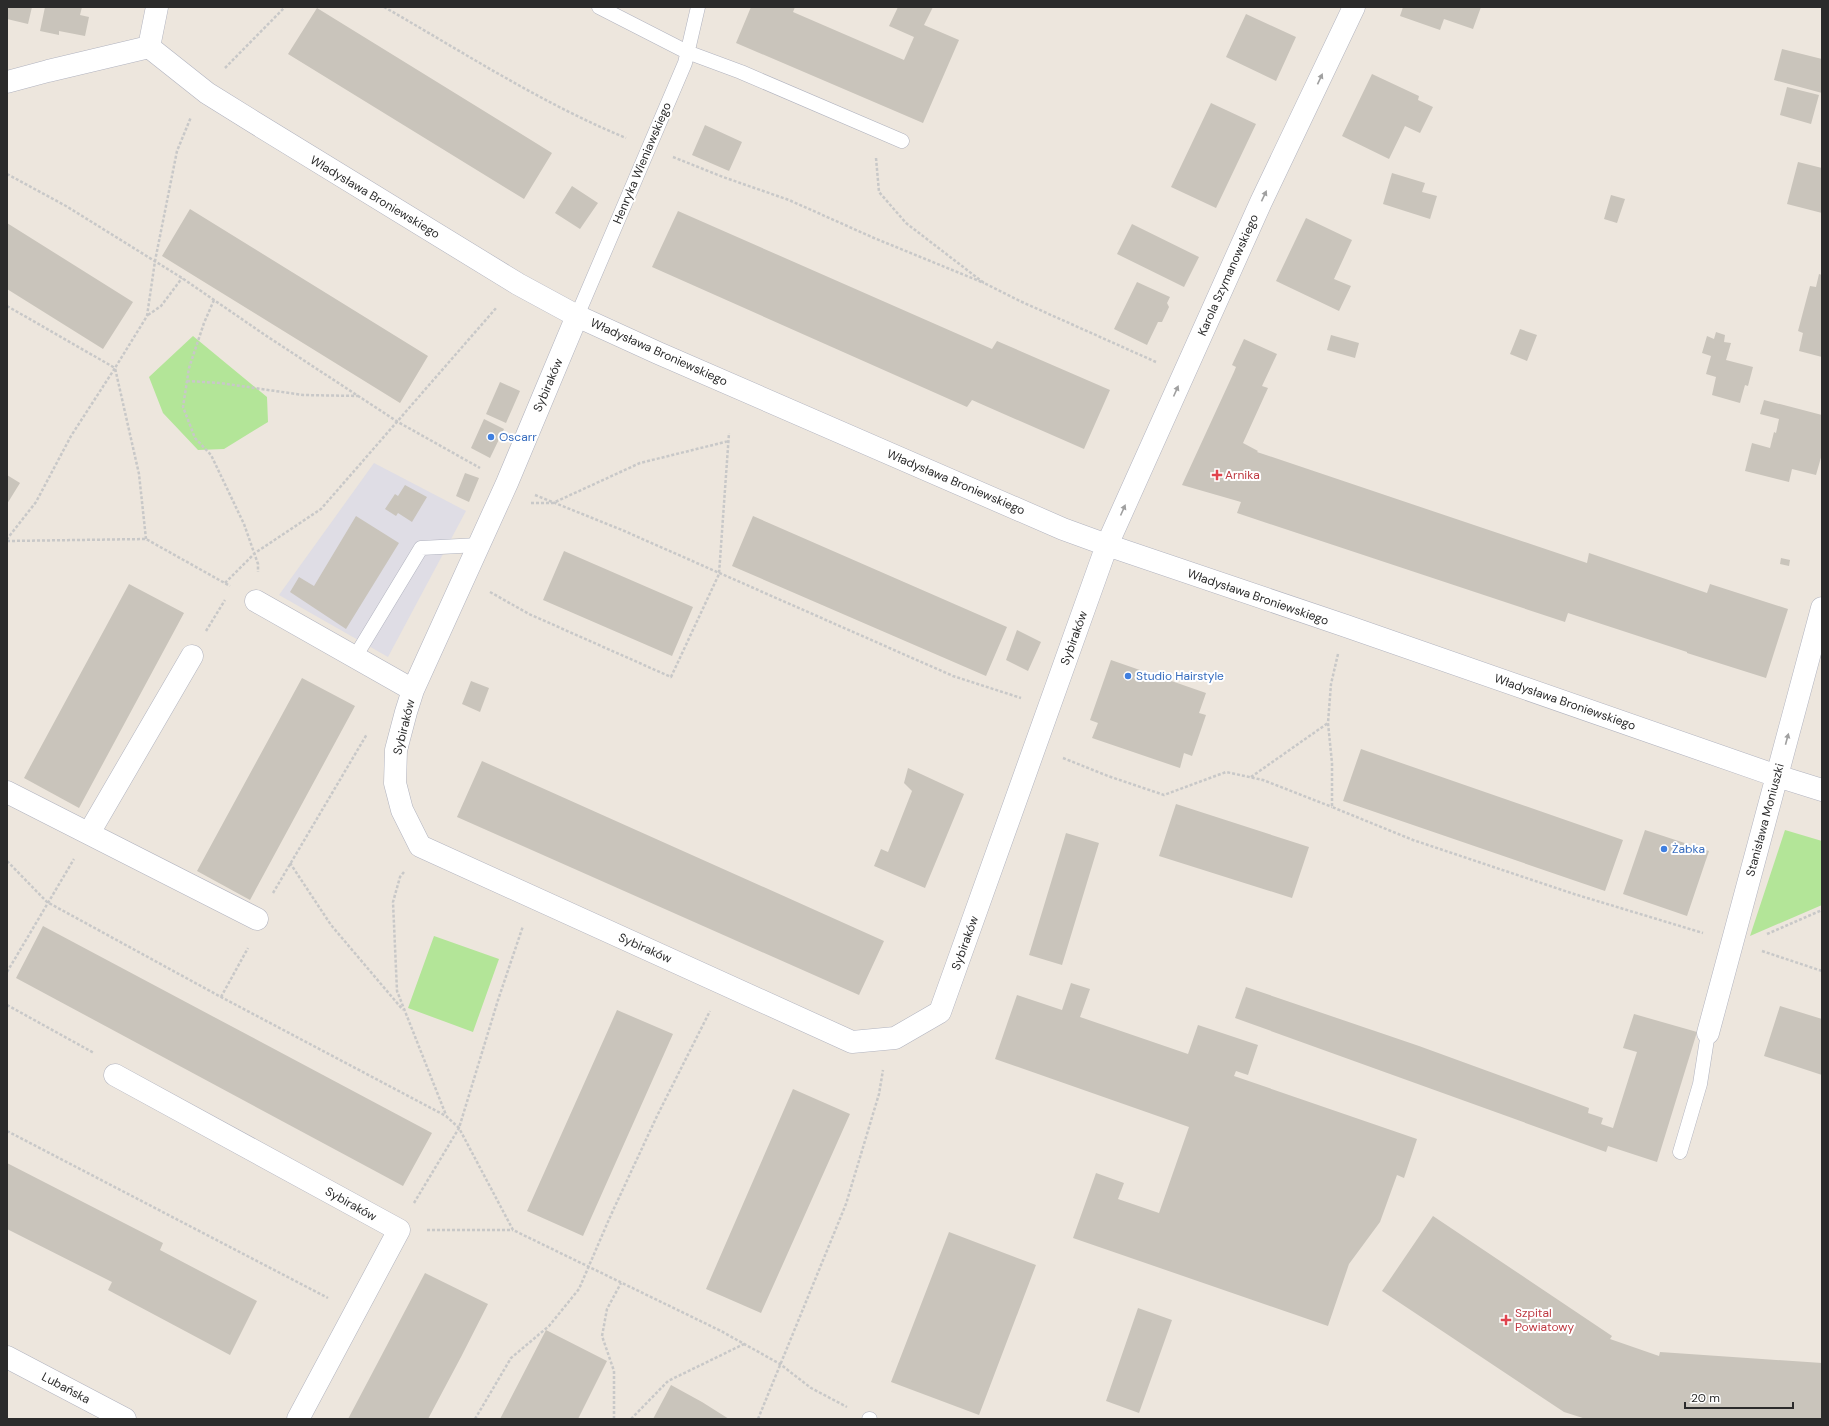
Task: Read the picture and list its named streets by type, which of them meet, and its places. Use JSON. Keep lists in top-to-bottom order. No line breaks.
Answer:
{"streets":{"street":["Władysława Broniewskiego","Karola Szymanowskiego","Sybiraków","Stanisława Moniuszki","Lubańska"],"lane":["Henryka Wieniawskiego"]},"crossings":[["Henryka Wieniawskiego","Władysława Broniewskiego"],["Henryka Wieniawskiego","Sybiraków"],["Władysława Broniewskiego","Karola Szymanowskiego"],["Władysława Broniewskiego","Sybiraków"],["Władysława Broniewskiego","Stanisława Moniuszki"],["Karola Szymanowskiego","Sybiraków"]],"one_way":["Karola Szymanowskiego","Stanisława Moniuszki"],"places":{"other":["Oscarr","Studio Hairstyle","Żabka"],"health":["Arnika","Szpital Powiatowy"]},"scale_bar":"20 m"}
